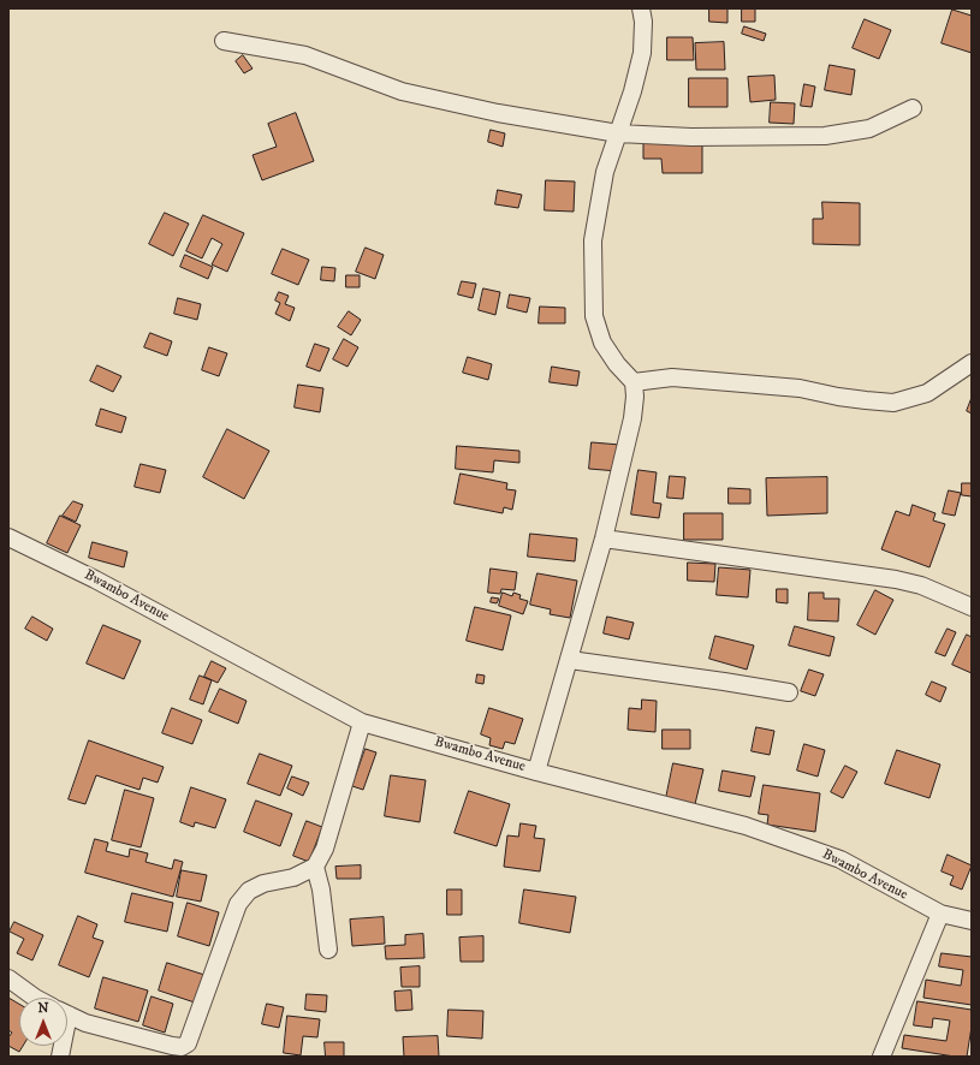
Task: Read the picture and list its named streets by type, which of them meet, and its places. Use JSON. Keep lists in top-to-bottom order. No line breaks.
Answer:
{"streets":{"street":["Bwambo Avenue"]},"north":"top"}
